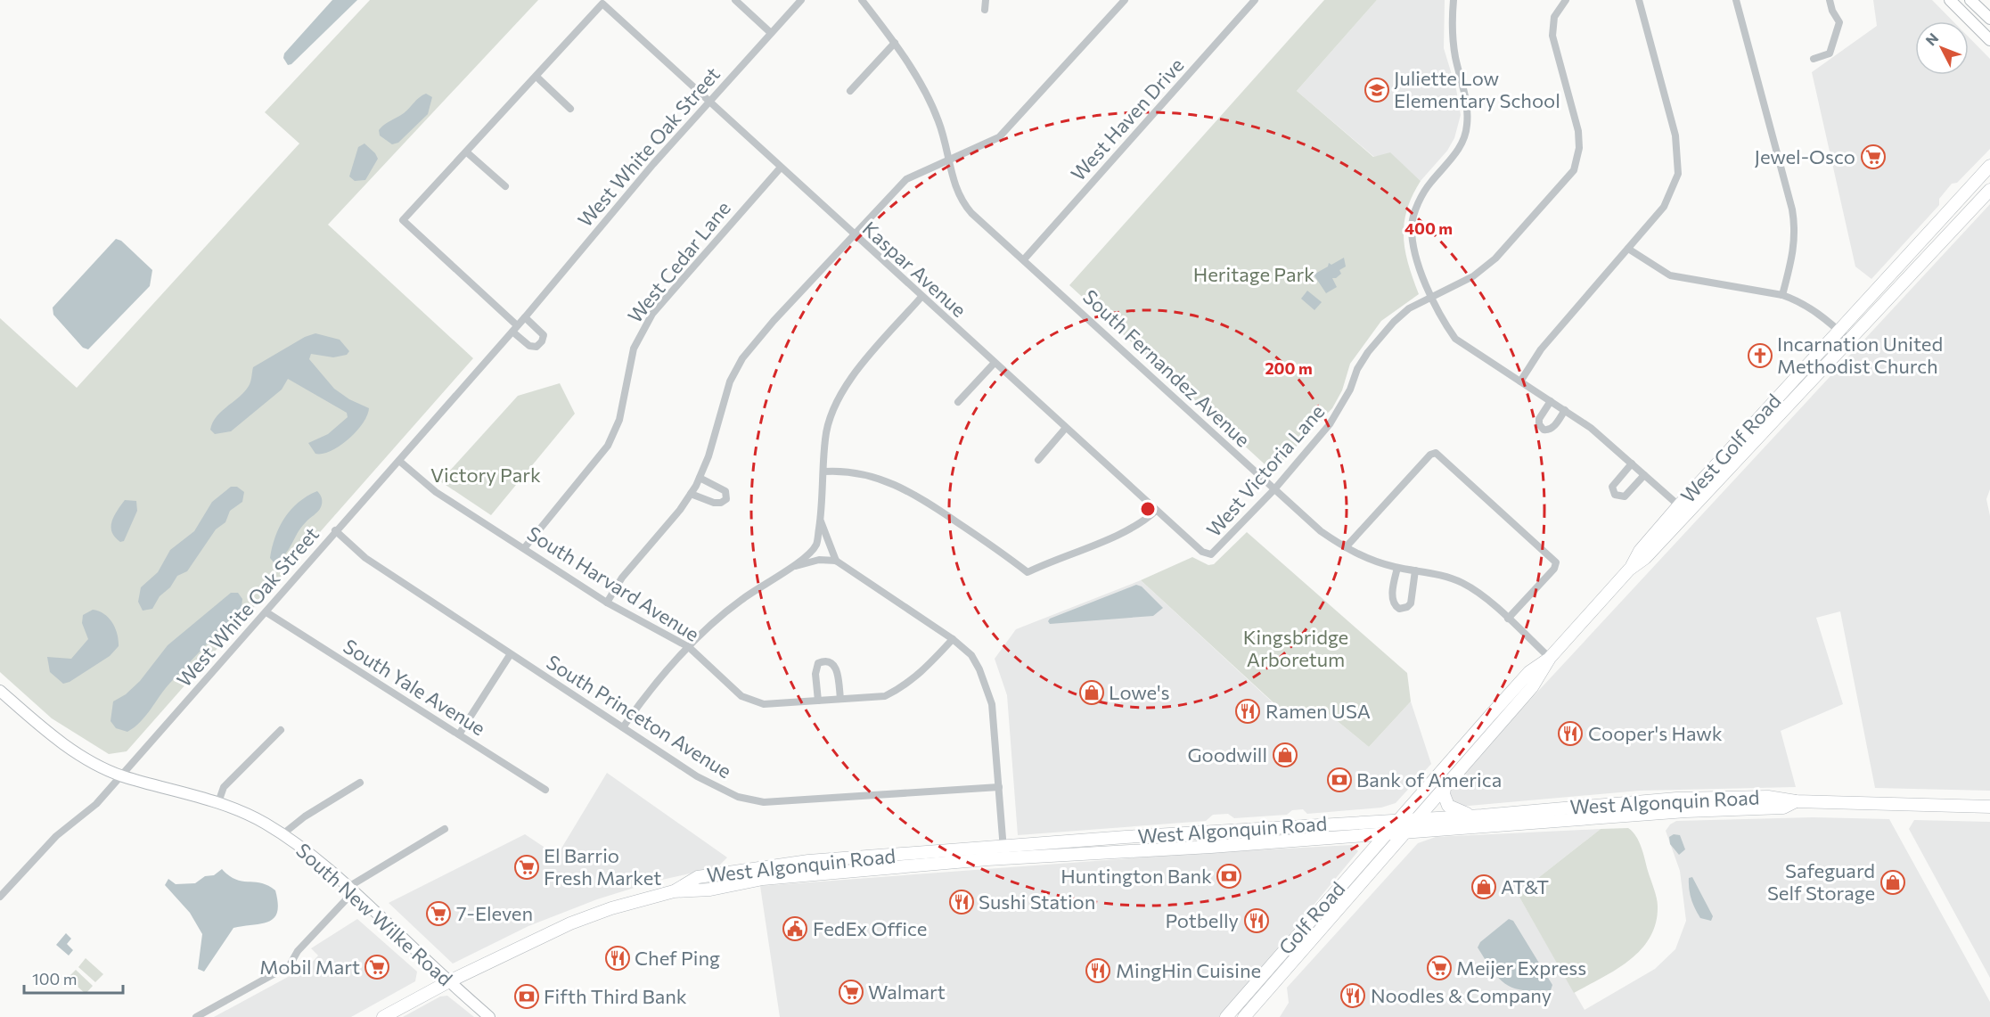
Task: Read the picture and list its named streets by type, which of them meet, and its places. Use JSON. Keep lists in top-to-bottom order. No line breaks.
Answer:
{"streets":{"main road":["West Golf Road","West Algonquin Road","South New Wilke Road","Golf Road"],"street":["West Haven Drive","West White Oak Street","West Cedar Lane","Kaspar Avenue","South Fernandez Avenue","West Victoria Lane","South Harvard Avenue","South Yale Avenue","South Princeton Avenue"]},"crossings":[["West Haven Drive","South Fernandez Avenue"],["West White Oak Street","Kaspar Avenue"],["West White Oak Street","South Harvard Avenue"],["West White Oak Street","South Yale Avenue"],["West White Oak Street","South Princeton Avenue"],["West White Oak Street","South New Wilke Road"],["West Cedar Lane","Kaspar Avenue"],["West Cedar Lane","South Harvard Avenue"],["Kaspar Avenue","West Victoria Lane"],["South Fernandez Avenue","West Golf Road"],["South Fernandez Avenue","West Victoria Lane"],["West Golf Road","West Algonquin Road"],["West Golf Road","Golf Road"],["West Algonquin Road","South New Wilke Road"],["West Algonquin Road","Golf Road"]],"parks":["Heritage Park","Victory Park","Kingsbridge Arboretum"],"places":{"school or university":["Juliette Low Elementary School"],"supermarket":["Jewel-Osco","El Barrio Fresh Market","7-Eleven","Mobil Mart","Meijer Express","Walmart"],"church":["Incarnation United Methodist Church"],"shop":["Lowe's","Goodwill","Safeguard Self Storage","AT&T"],"restaurant":["Ramen USA","Cooper's Hawk","Sushi Station","Potbelly","Chef Ping","MingHin Cuisine","Noodles & Company"],"bank":["Bank of America","Huntington Bank","Fifth Third Bank"],"public building":["FedEx Office"]},"scale_bar":"100 m","north":"top left","rings":["400 m","200 m"]}
